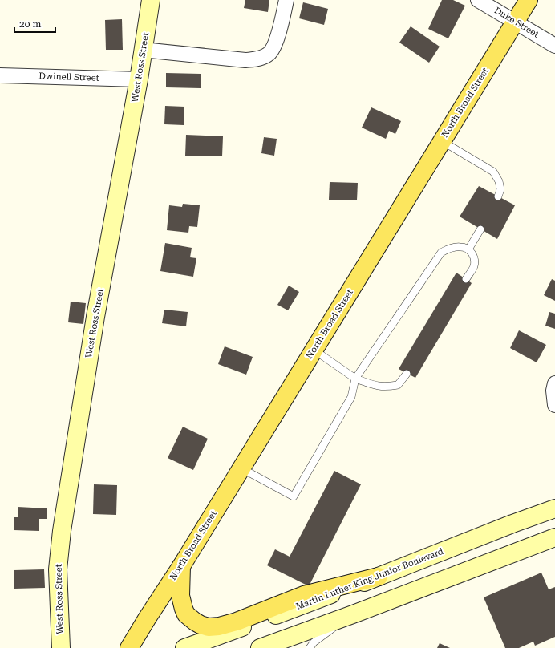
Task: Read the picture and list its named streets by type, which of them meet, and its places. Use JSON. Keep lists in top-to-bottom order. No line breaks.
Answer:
{"streets":{"main road":["West Ross Street","North Broad Street","Martin Luther King Junior Boulevard"],"street":["Duke Street","Dwinell Street"]},"crossings":[["Duke Street","North Broad Street"],["West Ross Street","Dwinell Street"]],"scale_bar":"20 m"}
